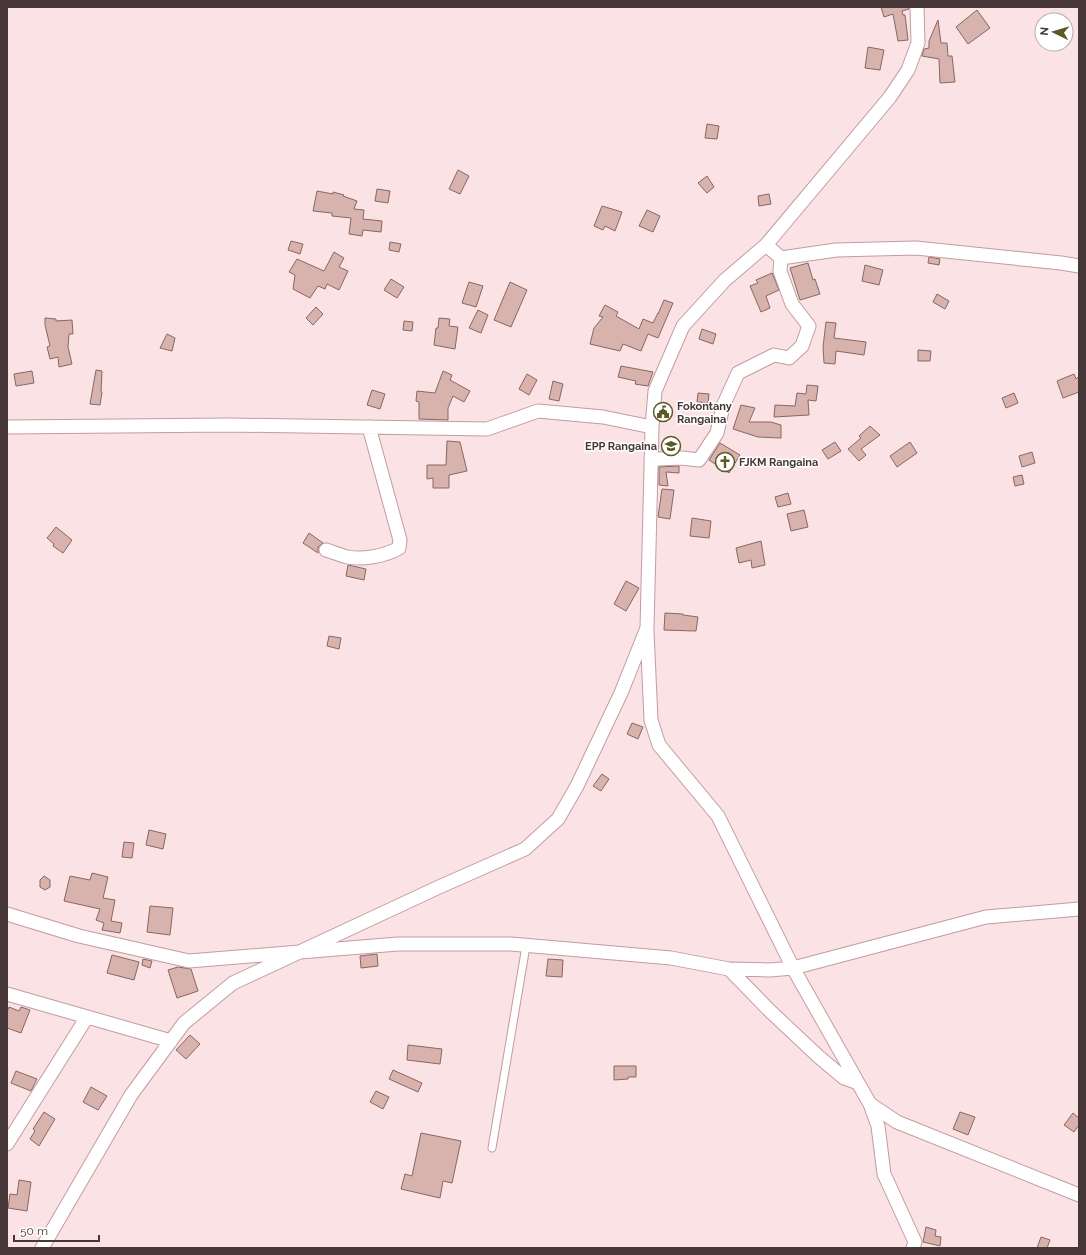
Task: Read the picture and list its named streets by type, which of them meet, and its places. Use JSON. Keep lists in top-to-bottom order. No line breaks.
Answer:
{"places":{"public building":["Fokontany Rangaina"],"school or university":["EPP Rangaina"],"church":["FJKM Rangaina"]},"scale_bar":"50 m","north":"left"}
